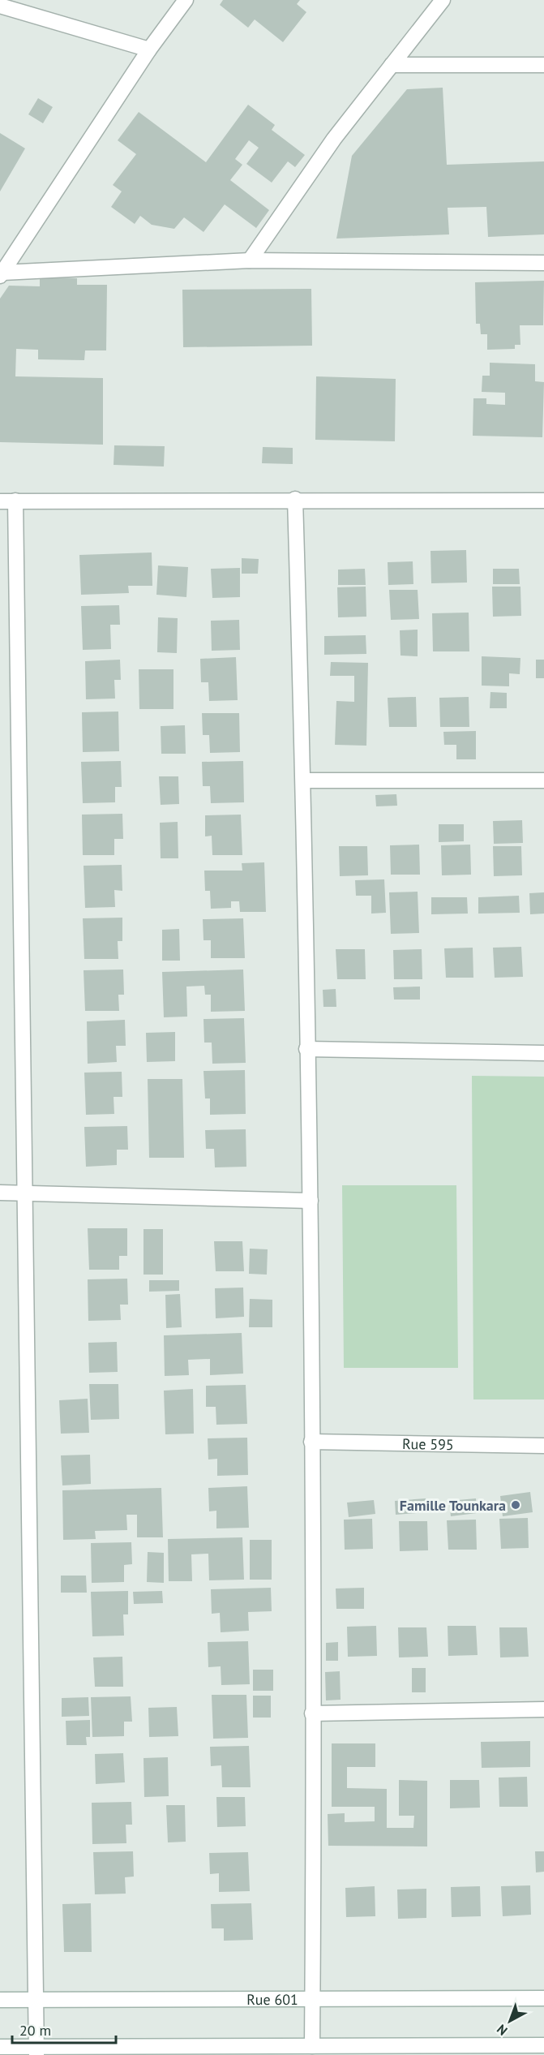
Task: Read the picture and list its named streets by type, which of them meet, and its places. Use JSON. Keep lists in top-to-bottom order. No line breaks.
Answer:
{"streets":{"street":["Rue 595","Rue 601"]},"places":["Famille Tounkara"],"scale_bar":"20 m","north":"bottom left"}
